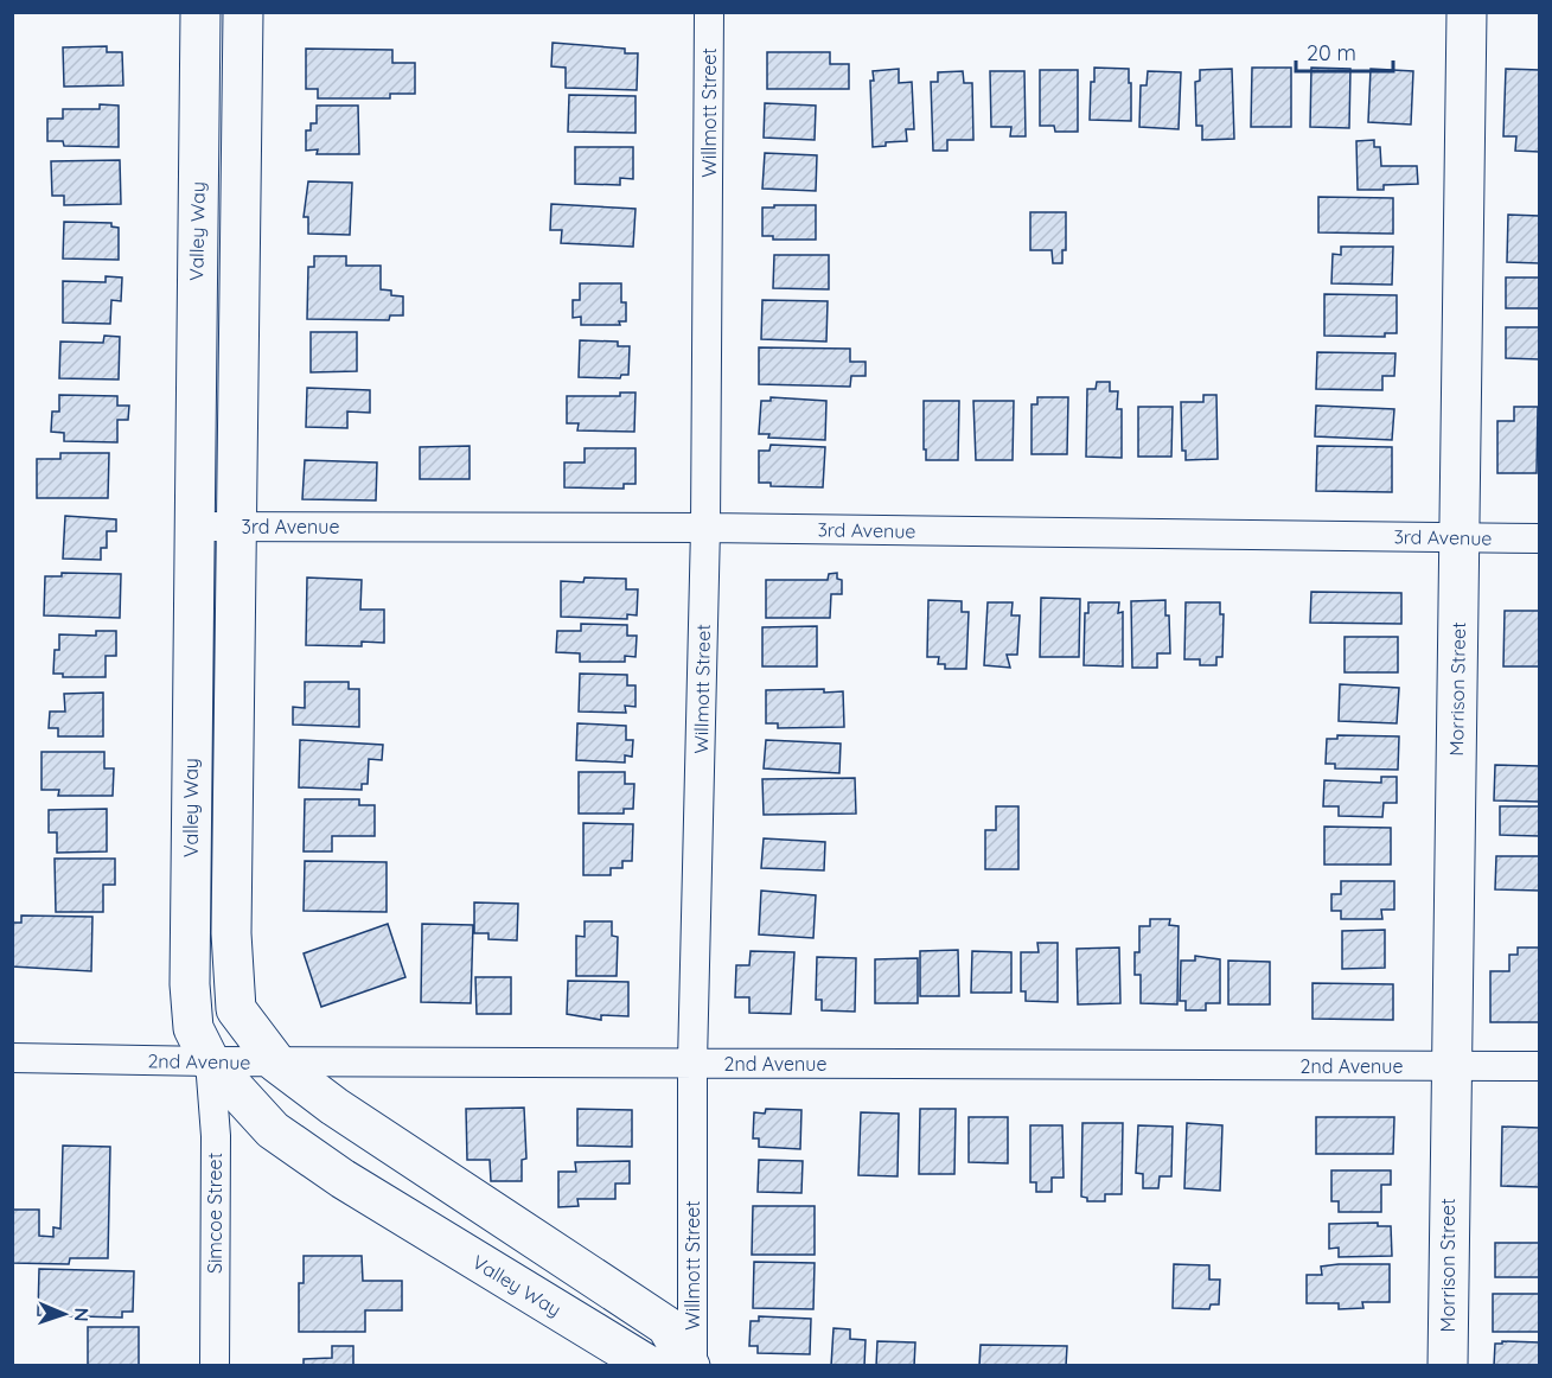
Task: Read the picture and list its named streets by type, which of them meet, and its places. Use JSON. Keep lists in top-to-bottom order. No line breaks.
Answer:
{"streets":{"street":["Willmott Street","Valley Way","3rd Avenue","Morrison Street","2nd Avenue","Simcoe Street"]},"crossings":[["Willmott Street","3rd Avenue"],["Willmott Street","2nd Avenue"],["Valley Way","3rd Avenue"],["Valley Way","2nd Avenue"],["Valley Way","Simcoe Street"],["3rd Avenue","Morrison Street"],["Morrison Street","2nd Avenue"],["2nd Avenue","Simcoe Street"]],"scale_bar":"20 m","north":"right"}
